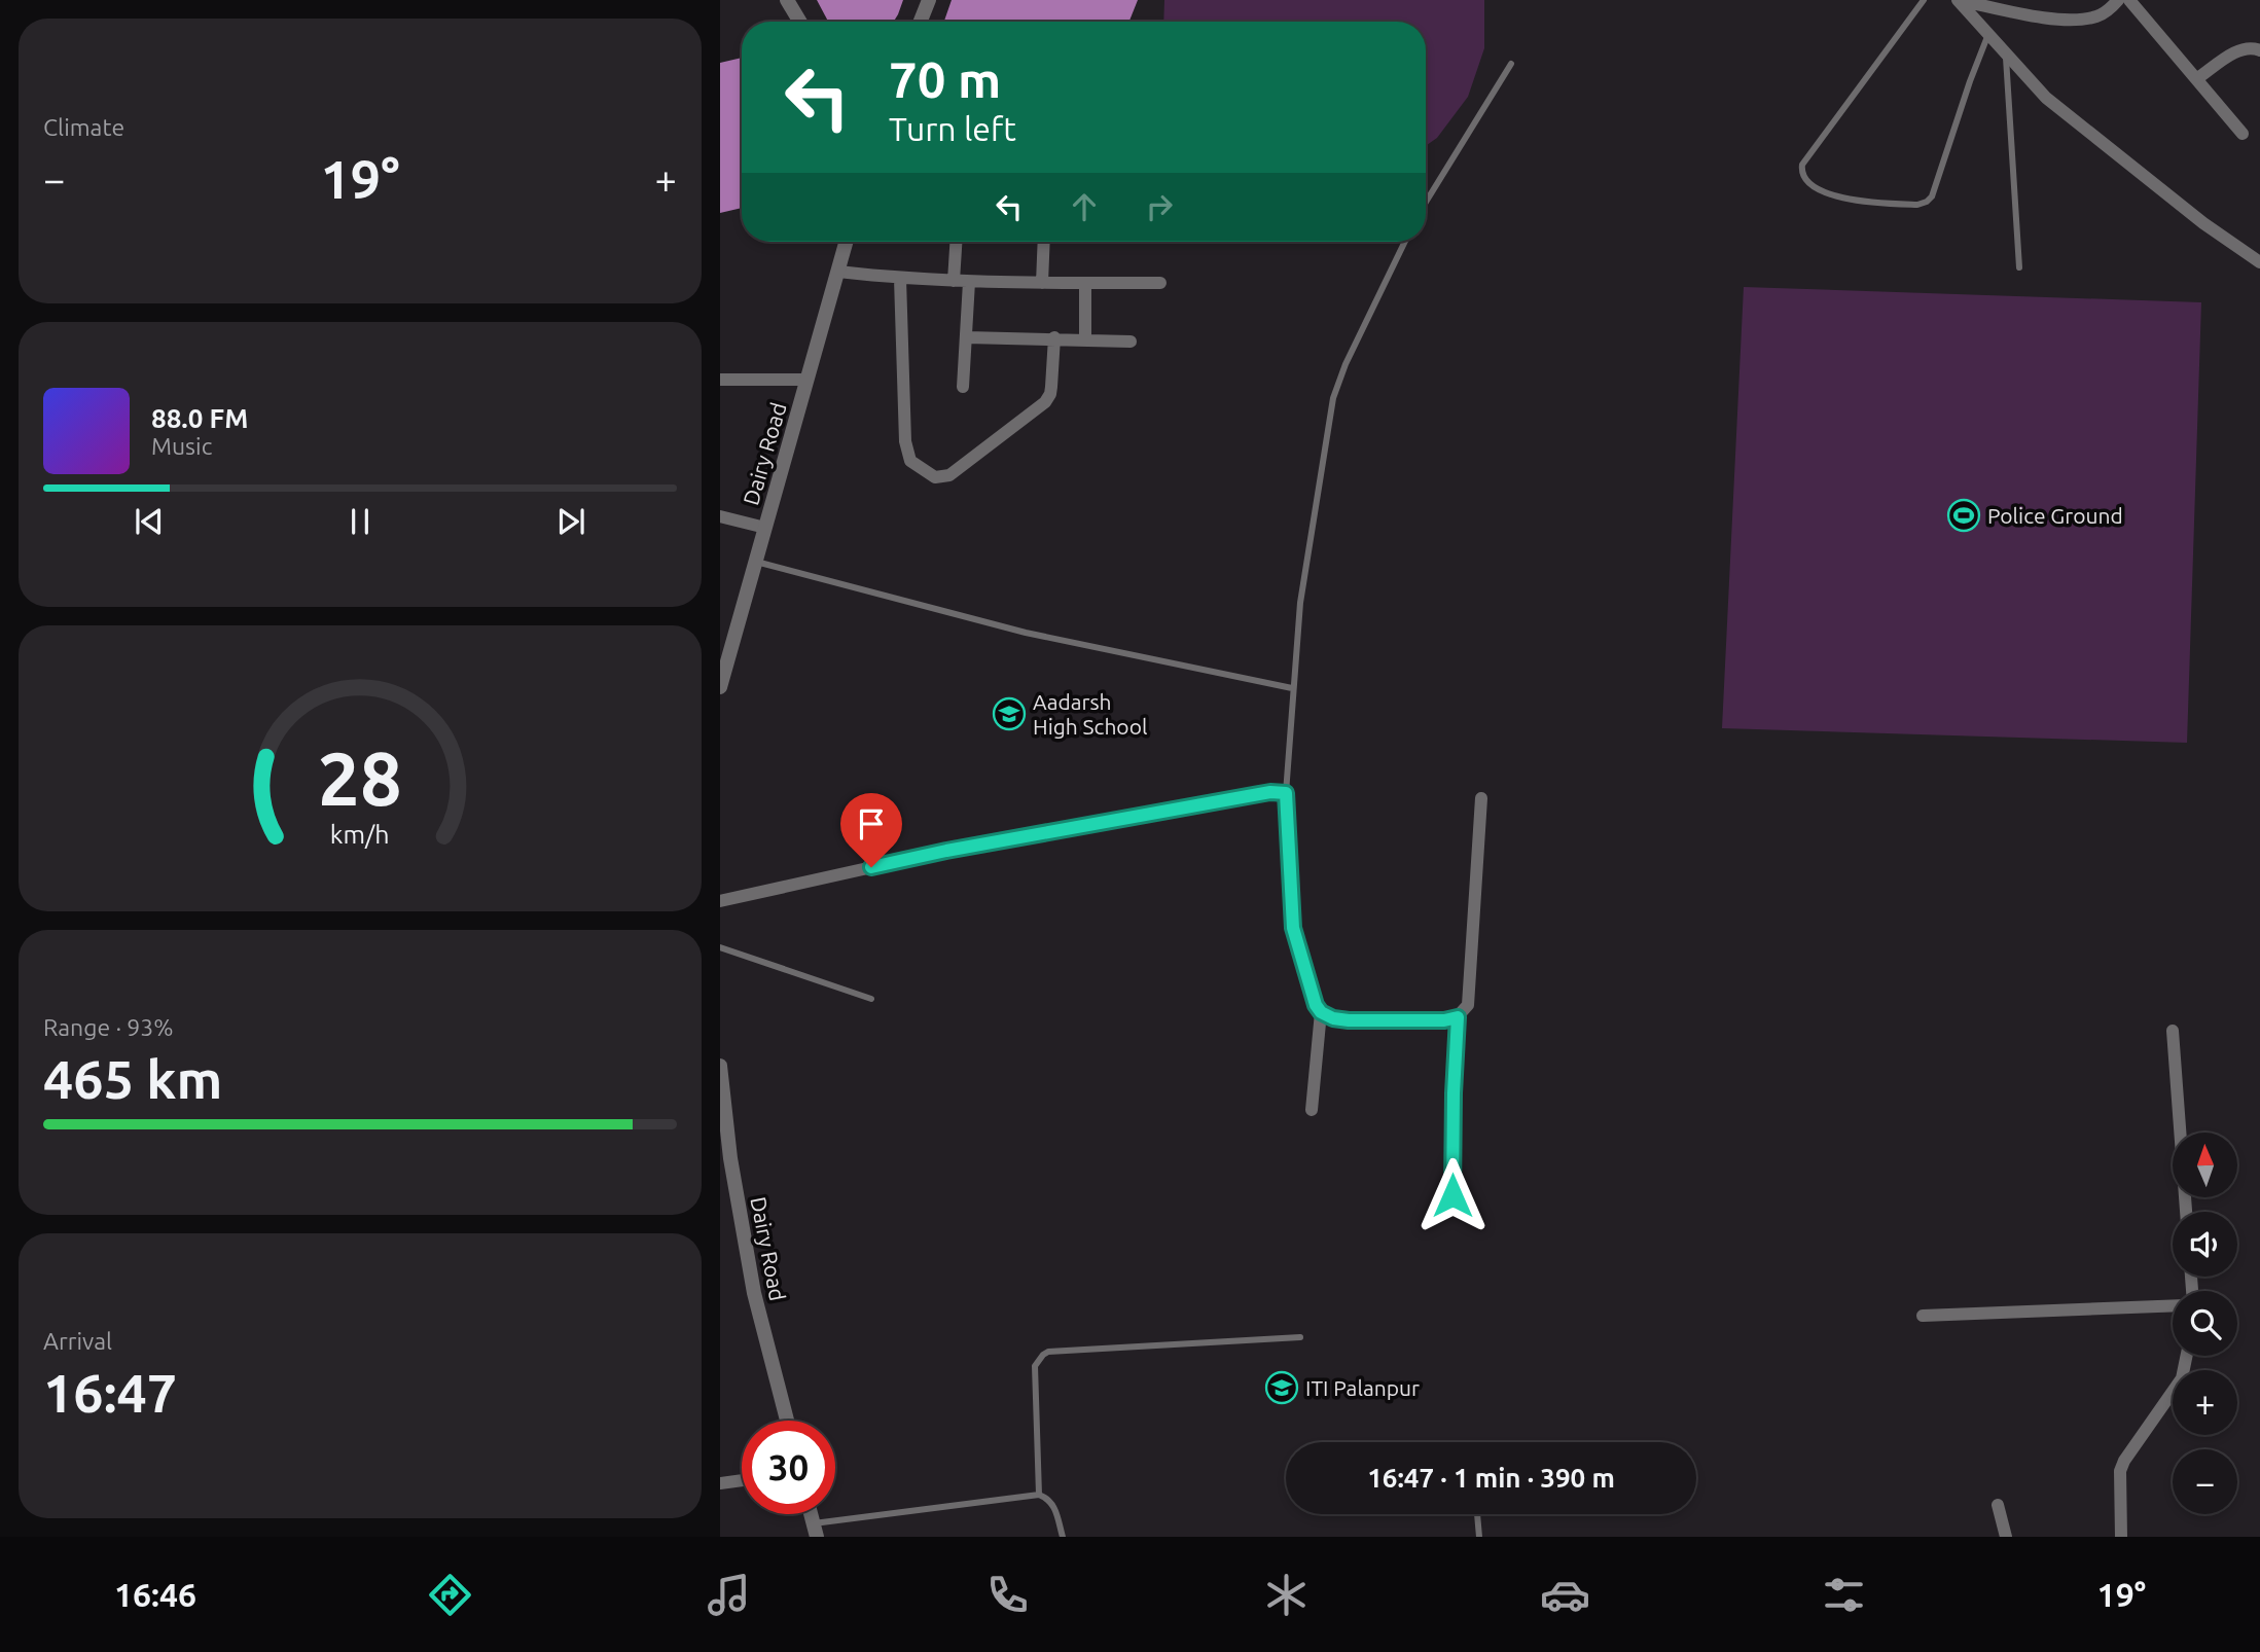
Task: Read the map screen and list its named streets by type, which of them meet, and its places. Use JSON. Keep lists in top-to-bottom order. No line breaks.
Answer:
{"streets":{"street":["Dairy Road"]},"places":{"sports":["Police Ground"],"school or university":["Aadarsh High School","ITI Palanpur"]},"north":"top","page":{"tile":["Climate",["Range · 93%","465 km"],["Arrival","16:47"]],"turn":["70 m","Turn left"],"heat":["−","19°","+"],"song":["88.0 FM","Music"],"map_buttons":["+","−"],"limit":"30","trip":"16:47 · 1 min · 390 m","tabs":["16:46","19°"],"gauge":["28","km/h"]}}
